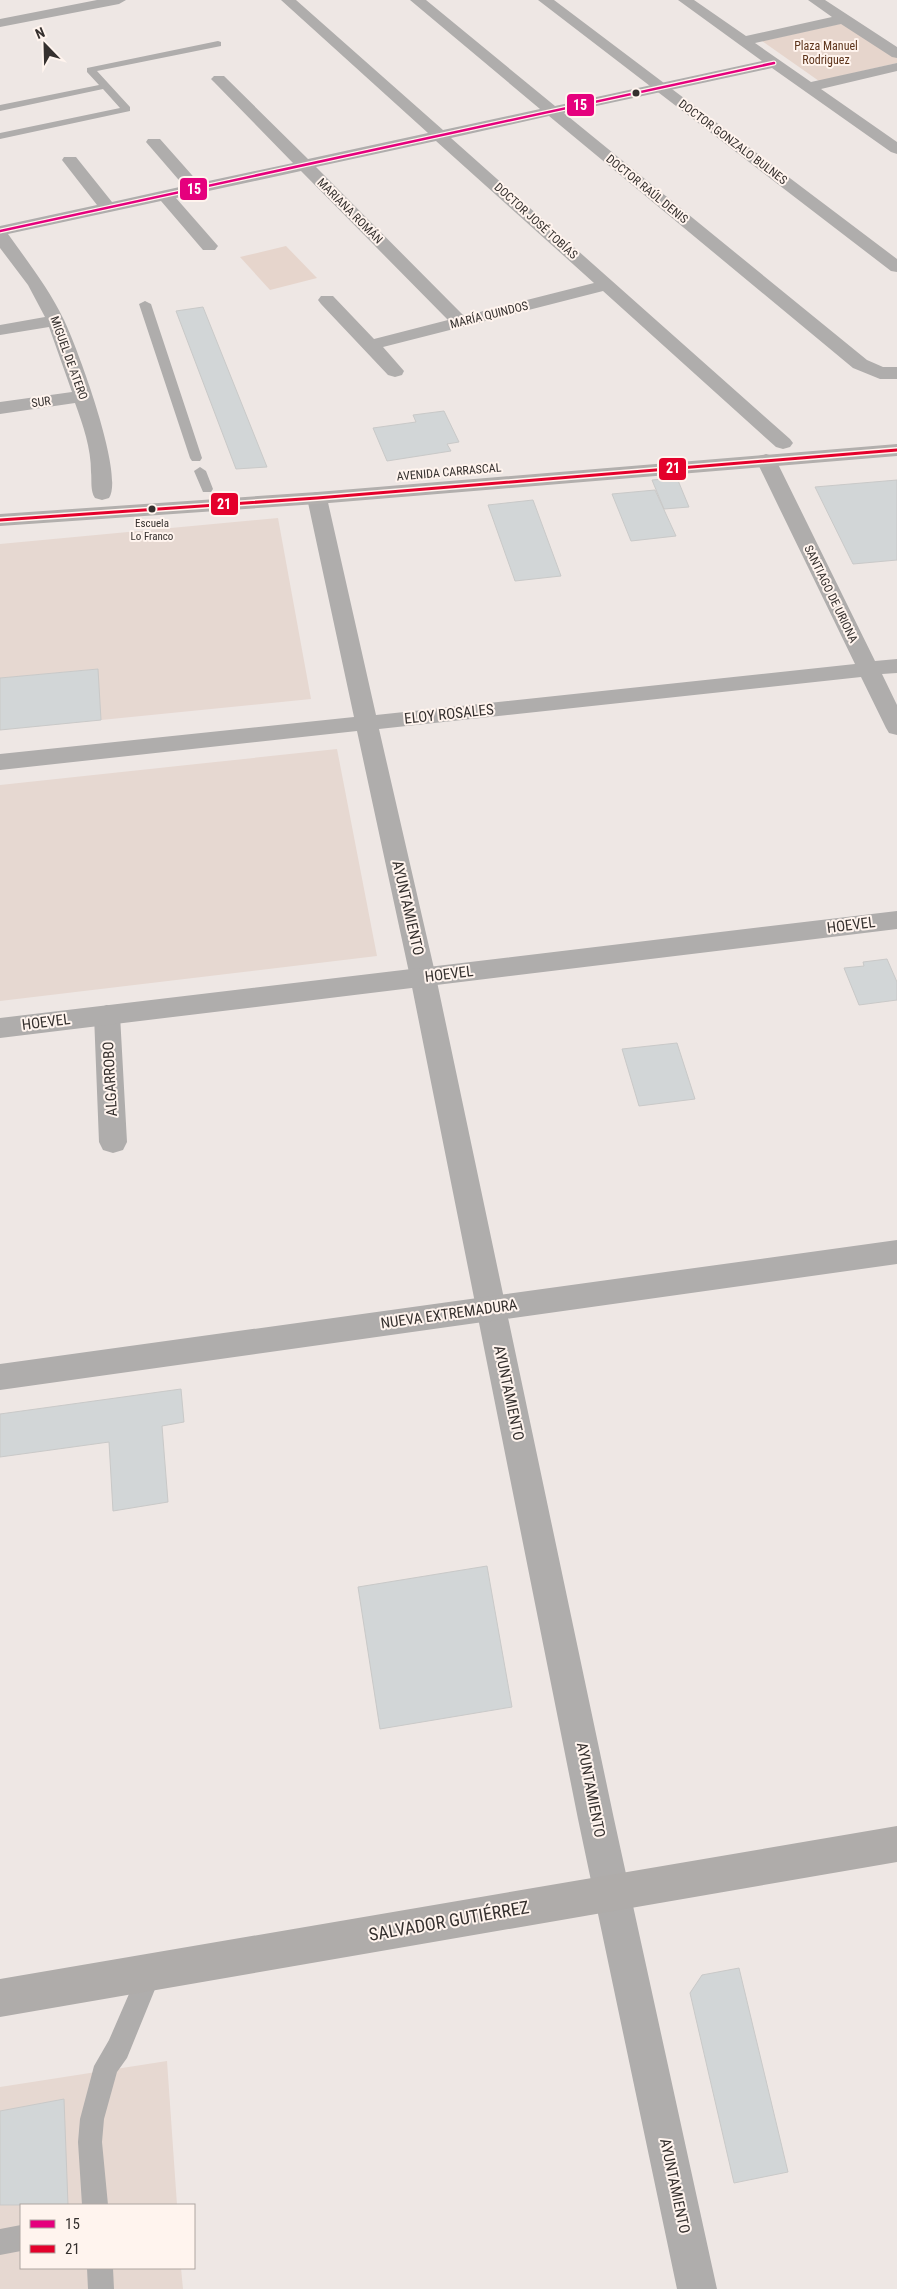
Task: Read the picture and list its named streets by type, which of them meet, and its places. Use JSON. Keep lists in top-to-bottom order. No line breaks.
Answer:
{"streets":{"main road":["AVENIDA CARRASCAL","SALVADOR GUTIÉRREZ"],"street":["DOCTOR GONZALO BULNES","DOCTOR RAÚL DENIS","MARIANA ROMÁN","DOCTOR JOSÉ TOBÍAS","MARÍA QUINDOS","MIGUEL DE ATERO","SUR","SANTIAGO DE URIONA","ELOY ROSALES","AYUNTAMIENTO","HOEVEL","ALGARROBO","NUEVA EXTREMADURA"]},"crossings":[["MARIANA ROMÁN","MARÍA QUINDOS"],["DOCTOR JOSÉ TOBÍAS","MARÍA QUINDOS"],["DOCTOR JOSÉ TOBÍAS","AVENIDA CARRASCAL"],["MIGUEL DE ATERO","SUR"],["AVENIDA CARRASCAL","SANTIAGO DE URIONA"],["AVENIDA CARRASCAL","AYUNTAMIENTO"],["SANTIAGO DE URIONA","ELOY ROSALES"],["ELOY ROSALES","AYUNTAMIENTO"],["AYUNTAMIENTO","HOEVEL"],["AYUNTAMIENTO","NUEVA EXTREMADURA"],["AYUNTAMIENTO","SALVADOR GUTIÉRREZ"],["HOEVEL","ALGARROBO"]],"parks":["Plaza Manuel Rodriguez"],"places":["Escuela Lo Franco"],"lines":["transit line 15","transit line 21"],"legend":["15","21"],"north":"top left"}
